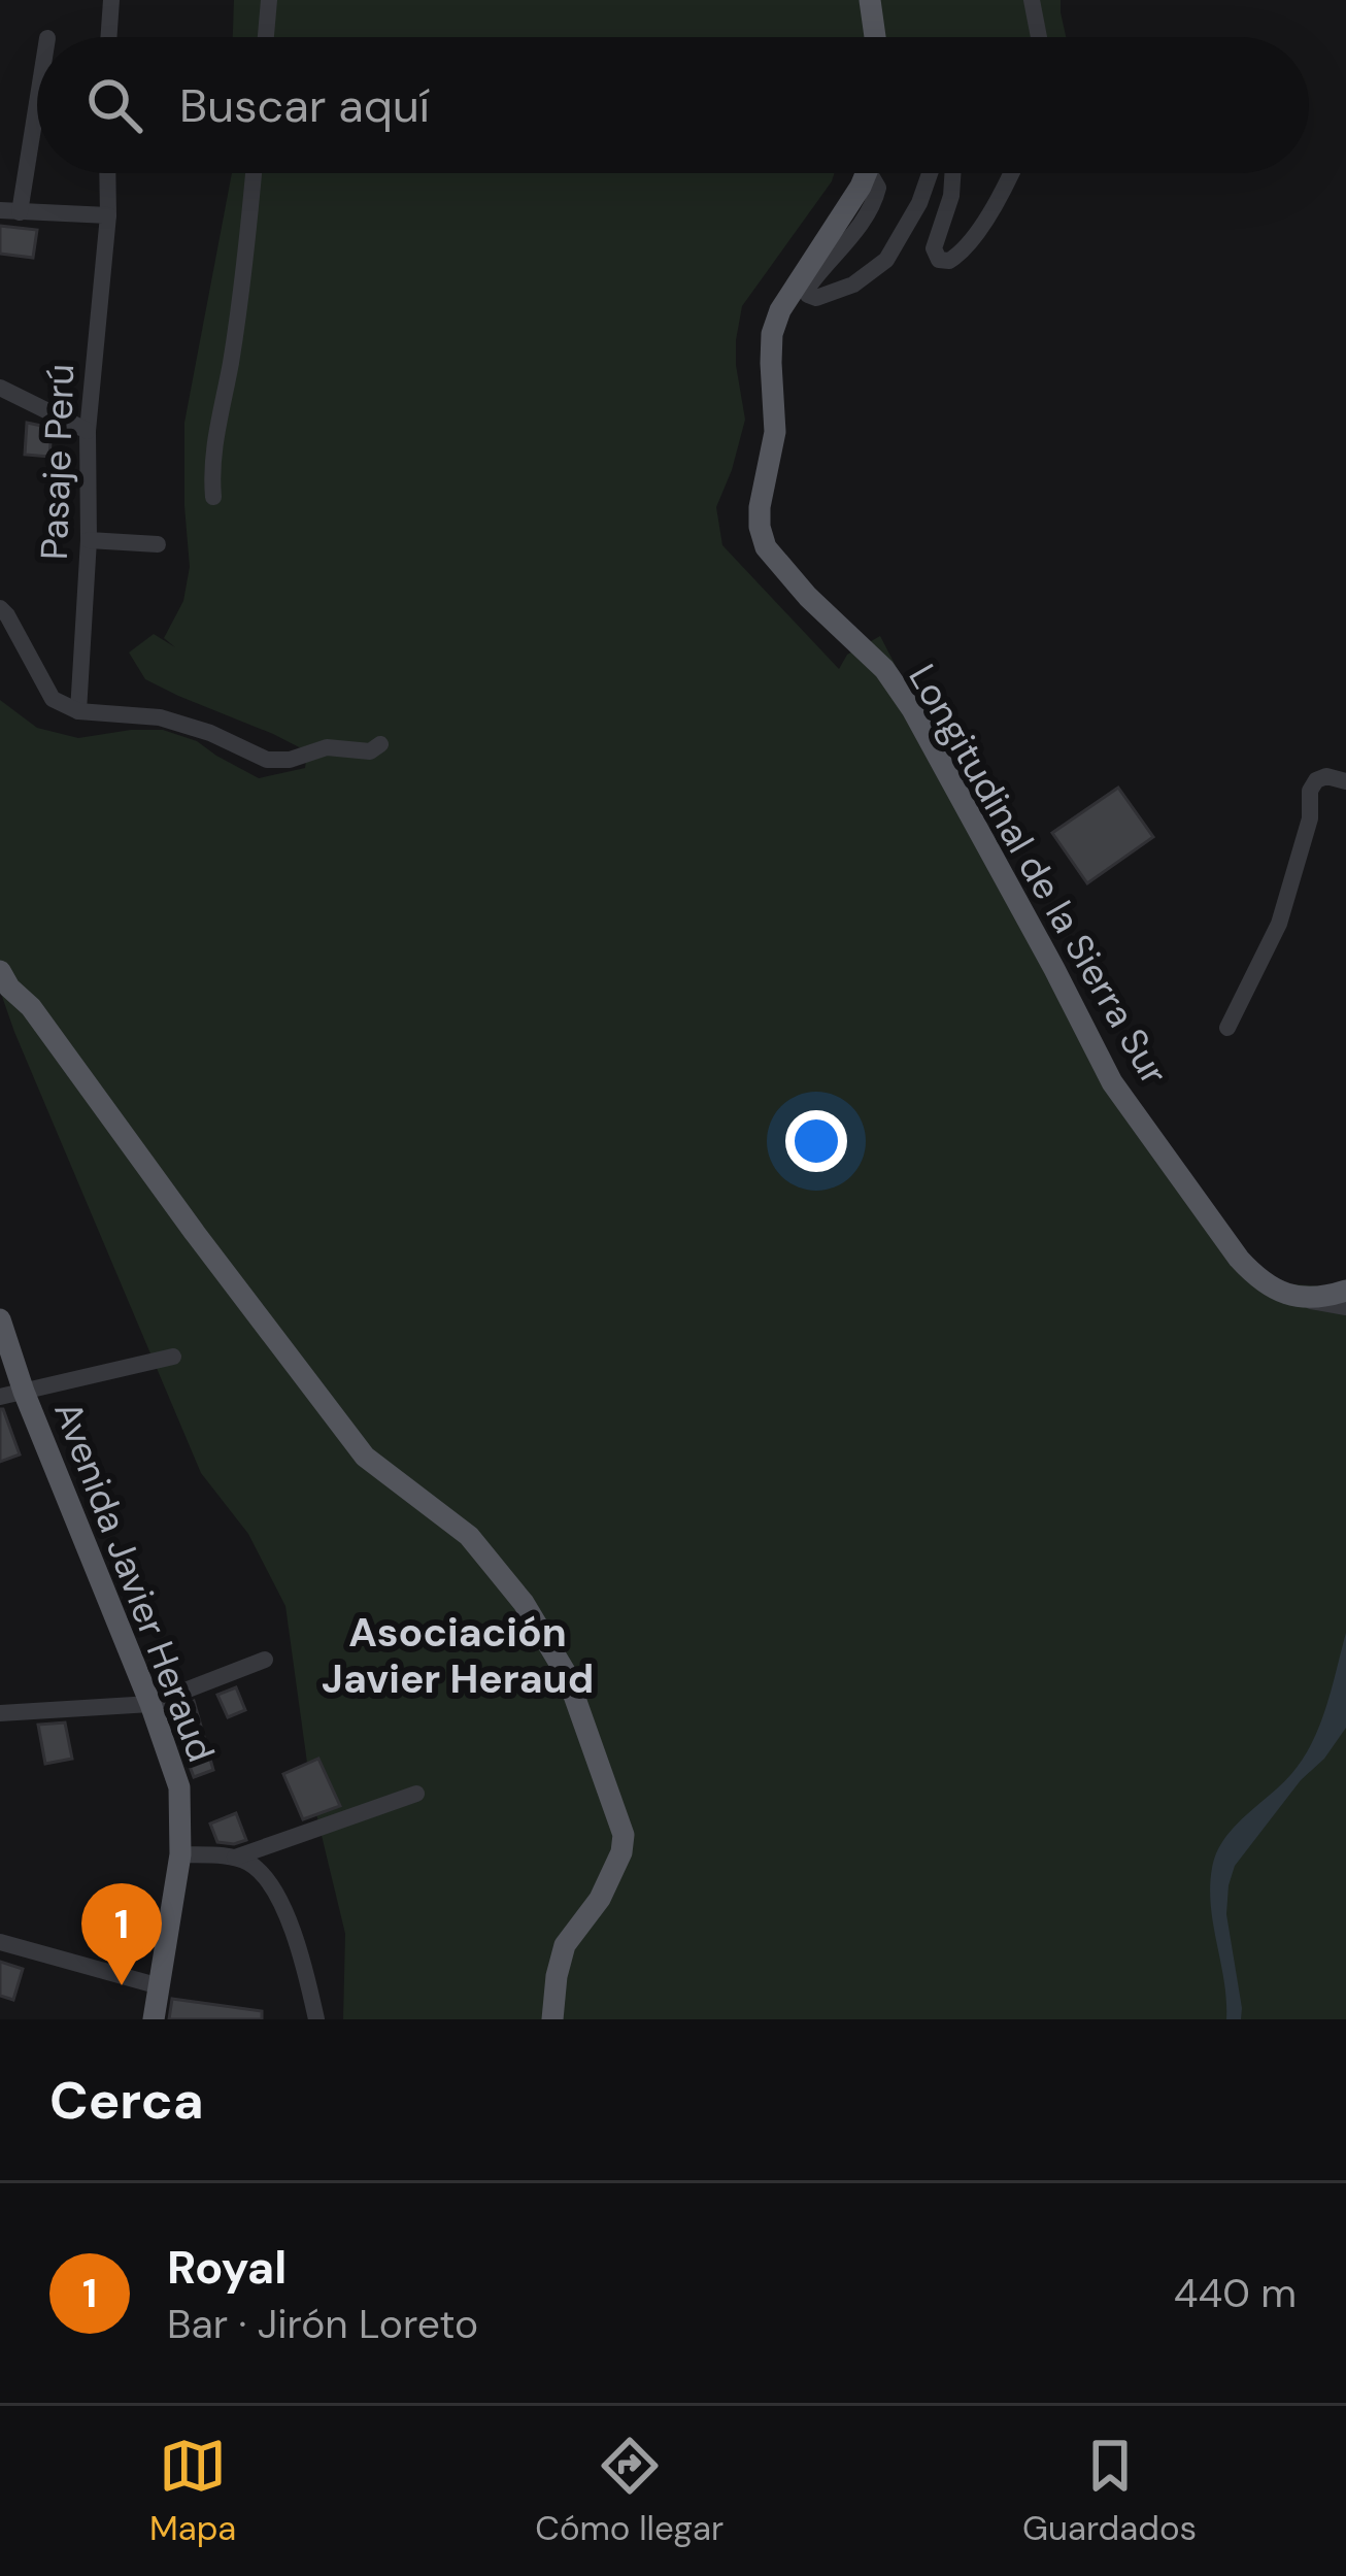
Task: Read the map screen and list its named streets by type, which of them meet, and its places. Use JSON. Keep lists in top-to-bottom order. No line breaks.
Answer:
{"streets":{"main road":["Longitudinal de la Sierra Sur","Avenida Javier Heraud"],"street":["Pasaje Perú"]},"districts":["Asociación Javier Heraud"],"page":{"search":"Buscar aquí","pins":"1","heading":"Cerca","list":[{"mark":"1","name":"Royal","note":"Bar · Jirón Loreto","value":"440 m"}],"nav":["Mapa","Cómo llegar","Guardados"]}}
